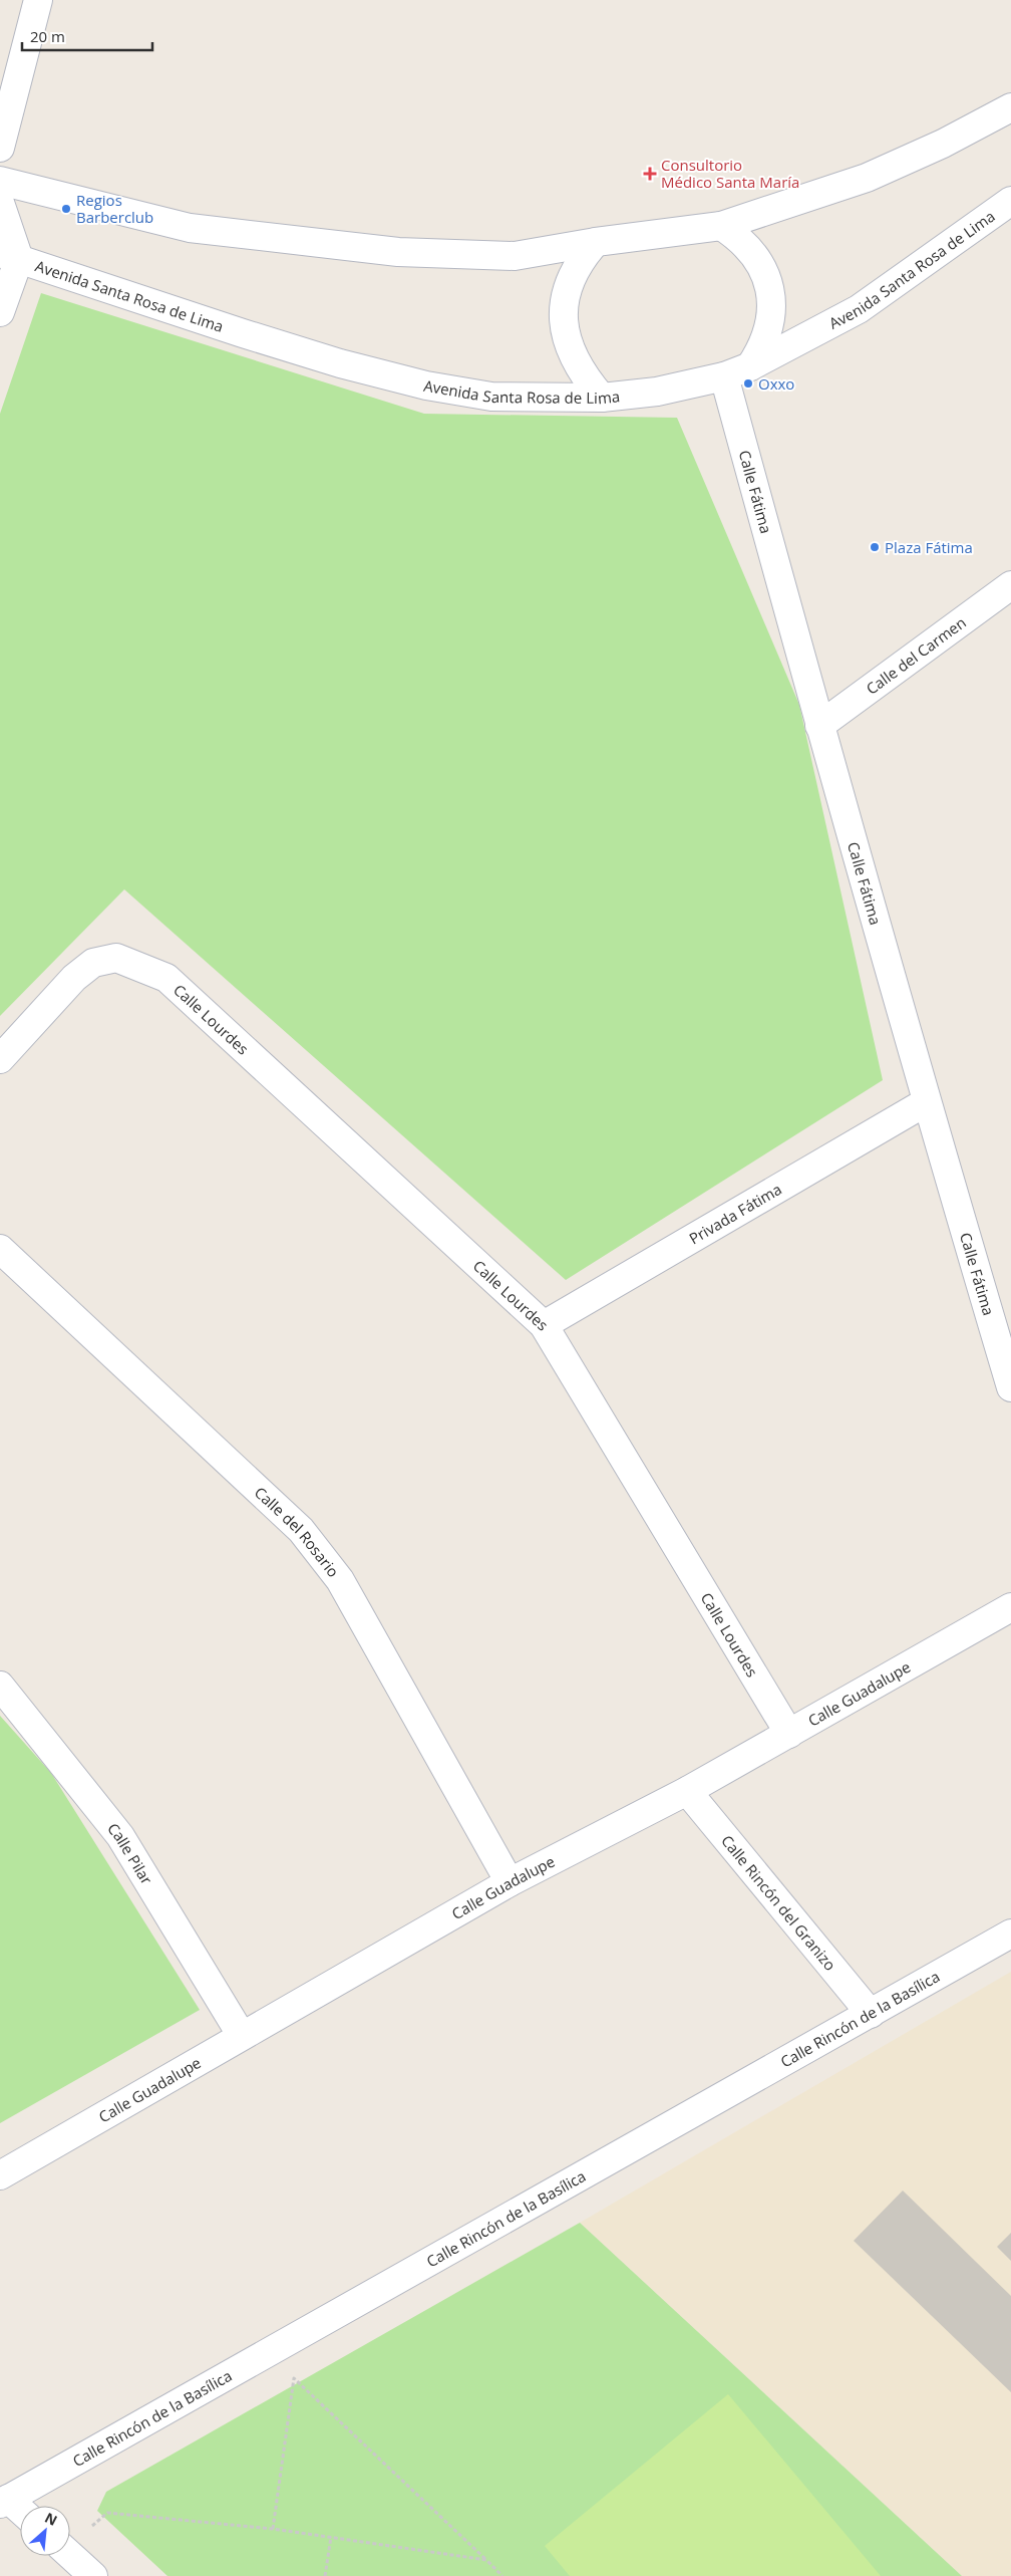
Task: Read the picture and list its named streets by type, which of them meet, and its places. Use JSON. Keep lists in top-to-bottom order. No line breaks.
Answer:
{"streets":{"street":["Avenida Santa Rosa de Lima","Calle Fátima","Calle del Carmen","Calle Lourdes","Privada Fátima","Calle del Rosario","Calle Guadalupe","Calle Pilar","Calle Rincón del Granizo","Calle Rincón de la Basílica"]},"crossings":[["Avenida Santa Rosa de Lima","Calle Fátima"],["Calle Fátima","Calle del Carmen"],["Calle Fátima","Privada Fátima"],["Calle Lourdes","Privada Fátima"],["Calle Lourdes","Calle Guadalupe"],["Calle del Rosario","Calle Guadalupe"],["Calle Guadalupe","Calle Pilar"],["Calle Guadalupe","Calle Rincón del Granizo"],["Calle Rincón del Granizo","Calle Rincón de la Basílica"]],"places":{"health":["Consultorio Médico Santa María"],"other":["Regios Barberclub","Oxxo","Plaza Fátima"]},"scale_bar":"20 m","north":"top right"}
